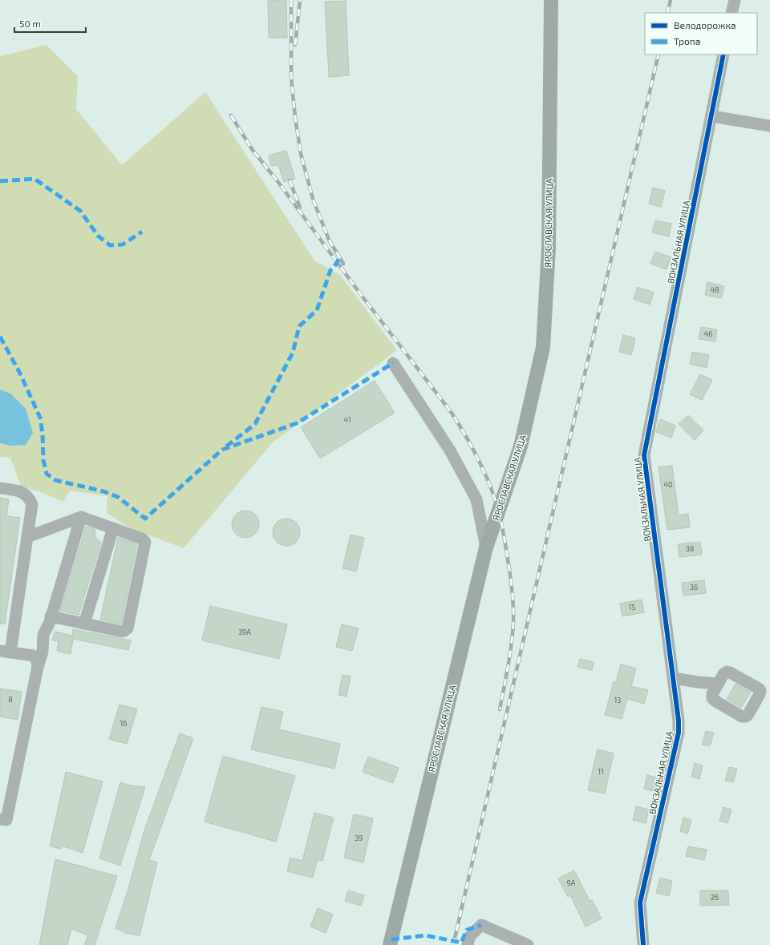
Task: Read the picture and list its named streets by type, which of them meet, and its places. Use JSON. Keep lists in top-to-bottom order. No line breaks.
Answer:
{"streets":{"main road":["ЯРОСЛАВСКАЯ УЛИЦА"],"street":["ВОКЗАЛЬНАЯ УЛИЦА"]},"house_numbers":["48","46","41","40","38","36","15","39А","8","13","16","11","39","9А","26"],"legend":["Велодорожка","Тропа"],"scale_bar":"50 m"}
